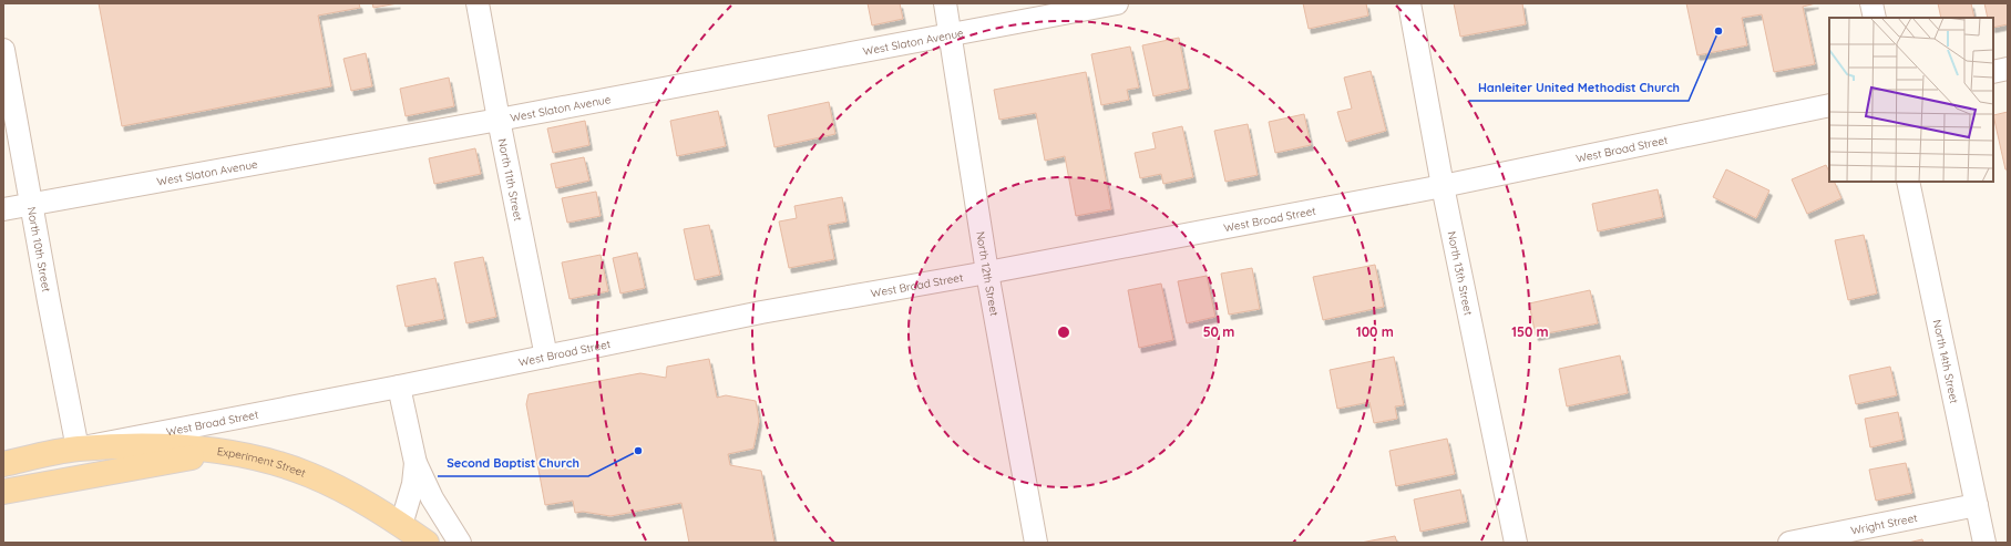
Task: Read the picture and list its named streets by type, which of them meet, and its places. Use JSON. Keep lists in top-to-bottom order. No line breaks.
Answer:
{"streets":{"main road":["West Broad Street","Experiment Street"],"street":["West Slaton Avenue","North 11th Street","North 10th Street","North 12th Street","North 13th Street","North 14th Street","Wright Street"]},"crossings":[["West Slaton Avenue","North 11th Street"],["West Slaton Avenue","North 10th Street"],["West Slaton Avenue","North 12th Street"],["West Broad Street","North 11th Street"],["West Broad Street","North 10th Street"],["West Broad Street","North 12th Street"],["West Broad Street","North 13th Street"],["West Broad Street","Experiment Street"],["North 10th Street","Experiment Street"],["North 14th Street","Wright Street"]],"places":["Hanleiter United Methodist Church","Second Baptist Church"],"rings":["50 m","100 m","150 m"]}
